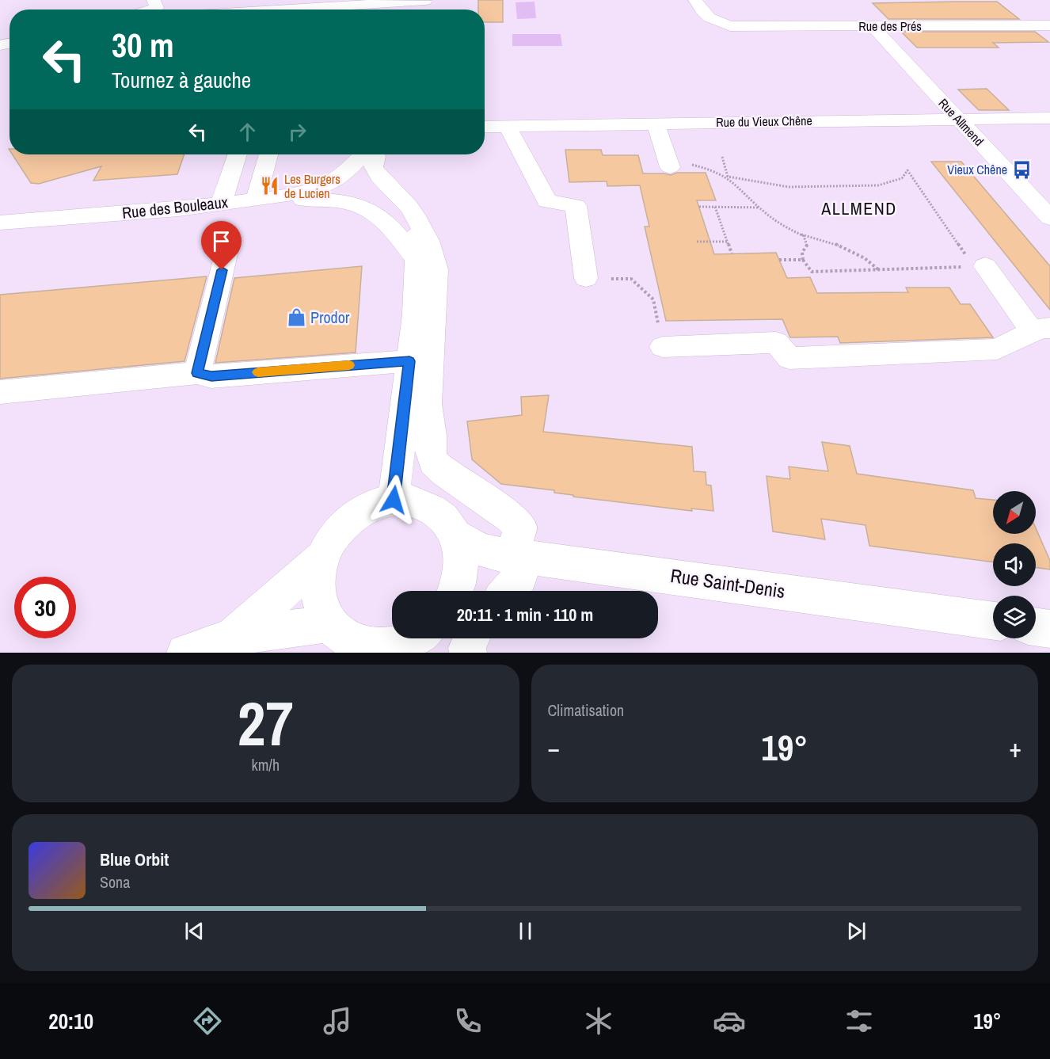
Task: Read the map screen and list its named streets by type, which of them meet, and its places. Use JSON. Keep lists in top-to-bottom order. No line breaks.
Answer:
{"streets":{"street":["Rue des Prés","Rue du Vieux Chêne","Rue Allmend","Rue des Bouleaux","Rue Saint-Denis"]},"crossings":[["Rue des Prés","Rue Allmend"],["Rue du Vieux Chêne","Rue Allmend"]],"districts":["ALLMEND"],"places":{"bus stop":["Vieux Chêne"],"restaurant":["Les Burgers de Lucien"],"shop":["Prodor"]},"north":"bottom left","page":{"turn":["30 m","Tournez à gauche"],"limit":"30","trip":"20:11 · 1 min · 110 m","tile":[["27","km/h"],"Climatisation"],"heat":["−","19°","+"],"song":["Blue Orbit","Sona"],"tabs":["20:10","19°"]}}
